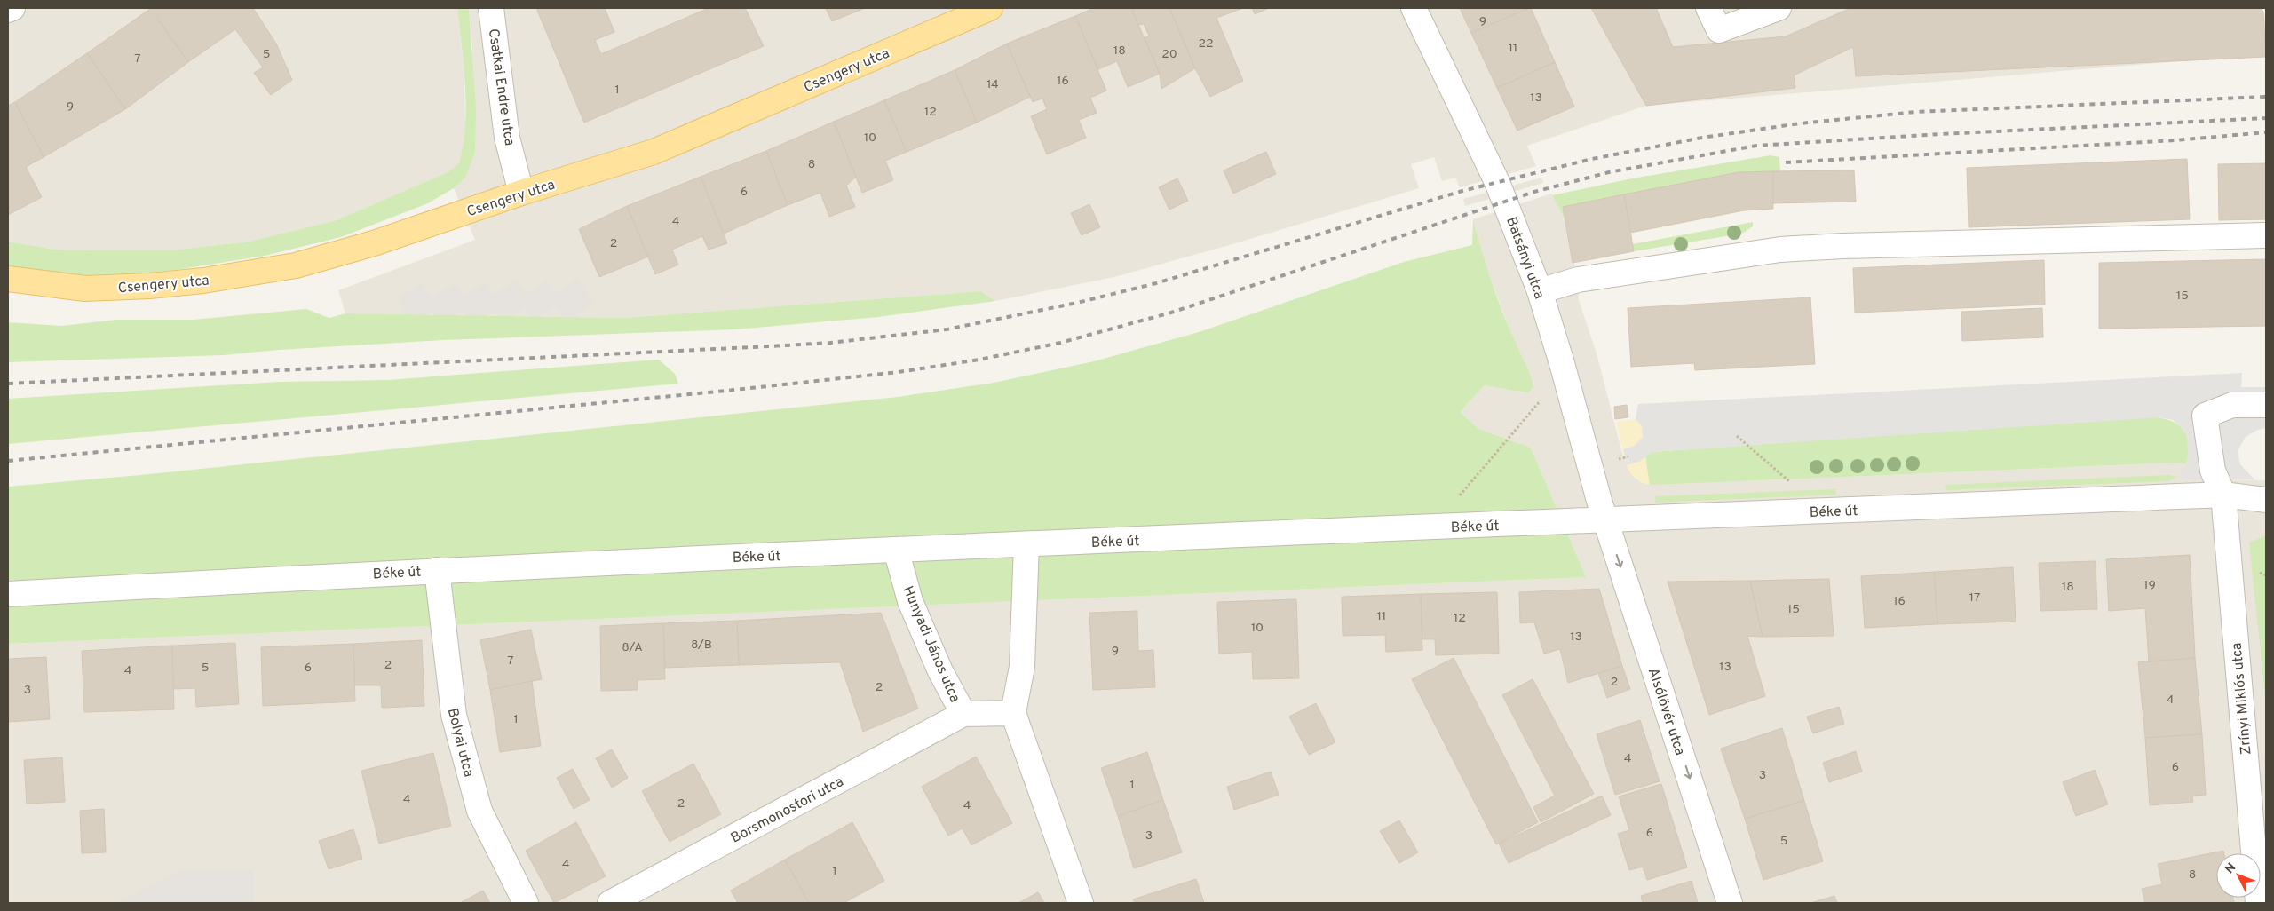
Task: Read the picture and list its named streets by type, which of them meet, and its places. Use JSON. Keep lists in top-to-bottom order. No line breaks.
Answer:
{"streets":{"main road":["Csengery utca"],"street":["Csatkai Endre utca","Batsányi utca","Béke út","Hunyadi János utca","Zrínyi Miklós utca","Alsólövér utca","Bolyai utca","Borsmonostori utca"]},"crossings":[["Csengery utca","Csatkai Endre utca"],["Batsányi utca","Béke út"],["Batsányi utca","Alsólövér utca"],["Béke út","Hunyadi János utca"],["Béke út","Zrínyi Miklós utca"],["Béke út","Alsólövér utca"],["Béke út","Bolyai utca"],["Hunyadi János utca","Borsmonostori utca"]],"one_way":["Alsólövér utca"],"house_numbers":["9","22","11","18","5","20","7","16","14","1","13","9","12","10","8","6","4","2","15","19","18","17","16","15","11","12","10","13","8/B","8/A","9","7","2","13","5","6","4","2","2","3","4","1","4","6","3","1","4","2","4","6","3","5","4","1","8"],"north":"top left"}
